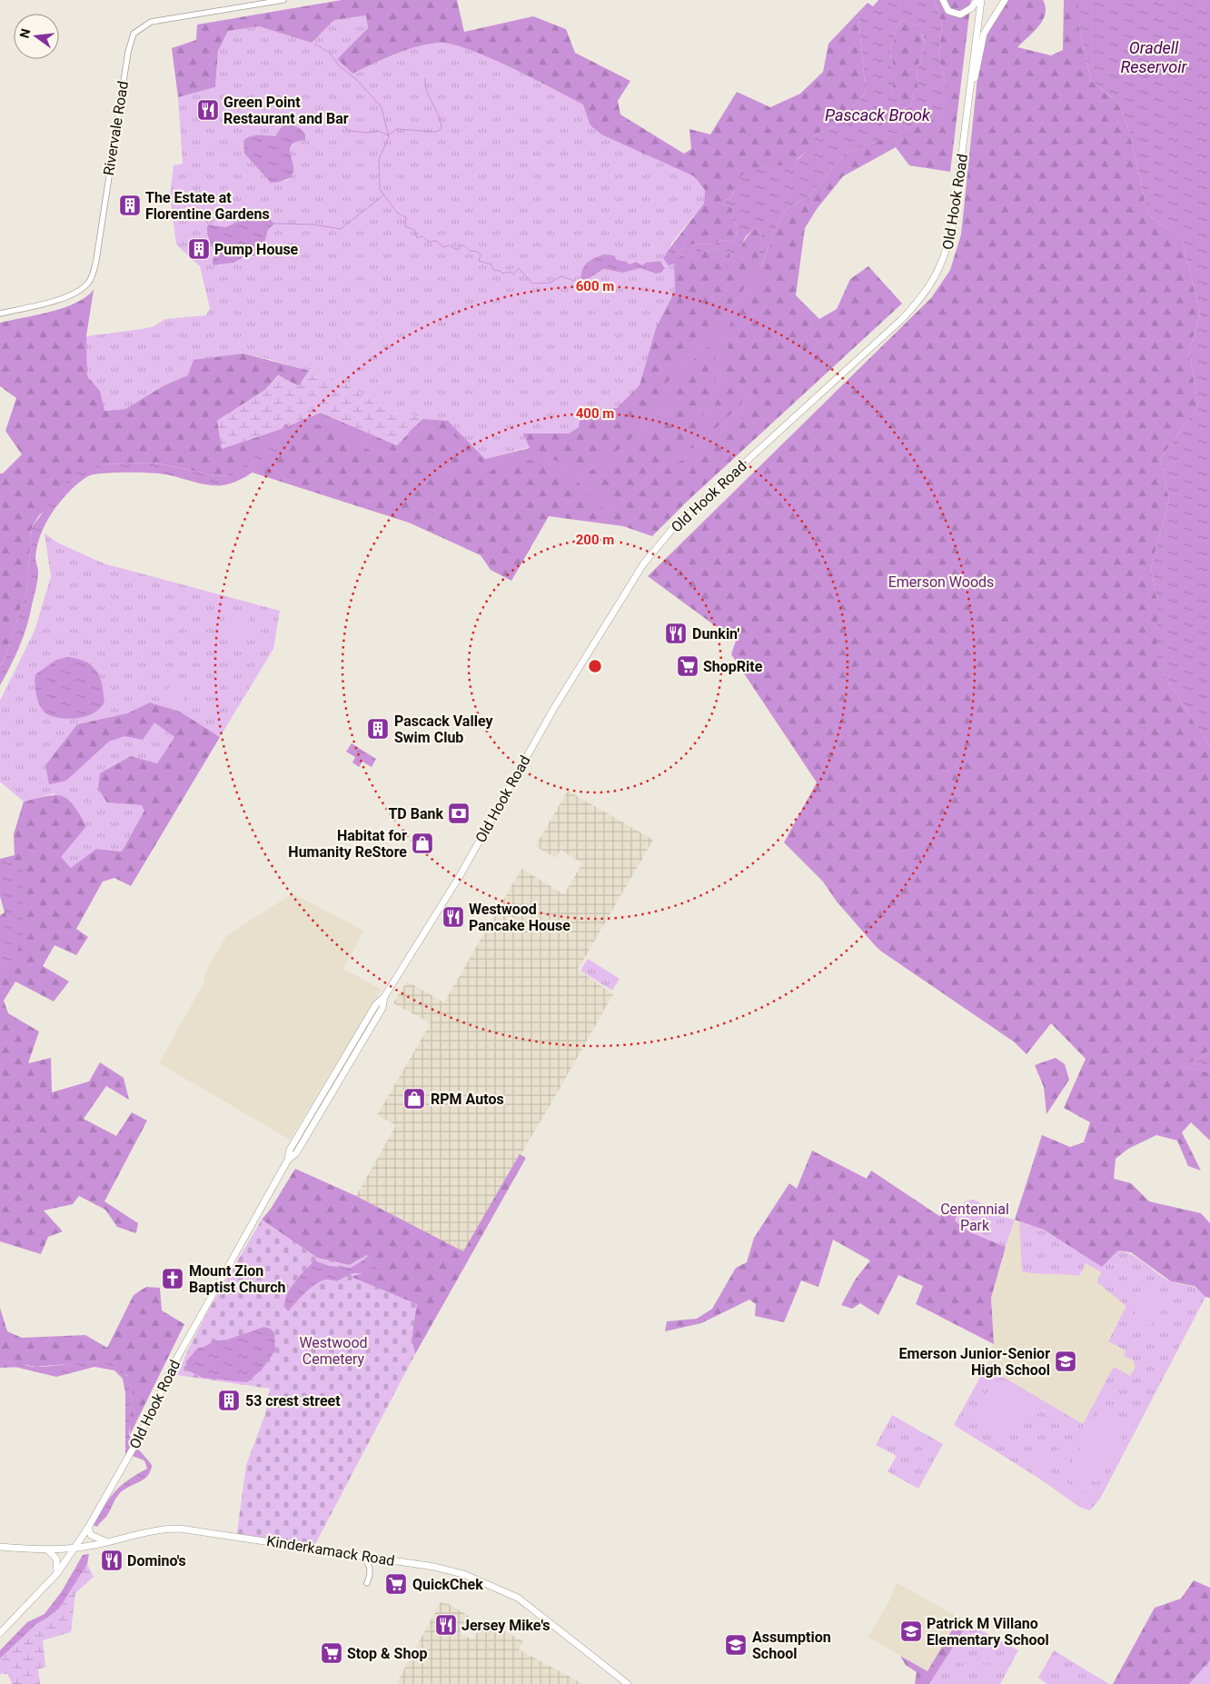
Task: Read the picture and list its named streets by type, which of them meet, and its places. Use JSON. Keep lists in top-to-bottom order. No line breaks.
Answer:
{"streets":{"main road":["Old Hook Road","Kinderkamack Road"],"street":["Rivervale Road"]},"crossings":[["Old Hook Road","Kinderkamack Road"]],"water":["Oradell Reservoir","Pascack Brook"],"parks":["Emerson Woods","Centennial Park","Westwood Cemetery"],"places":{"restaurant":["Green Point Restaurant and Bar","Dunkin'","Westwood Pancake House","Domino's","Jersey Mike's"],"building":["The Estate at Florentine Gardens","Pump House","Pascack Valley Swim Club","53 crest street"],"supermarket":["ShopRite","QuickChek","Stop & Shop"],"bank":["TD Bank"],"shop":["Habitat for Humanity ReStore","RPM Autos"],"church":["Mount Zion Baptist Church"],"school or university":["Emerson Junior-Senior High School","Patrick M Villano Elementary School","Assumption School"]},"north":"left","rings":["600 m","400 m","200 m"]}
